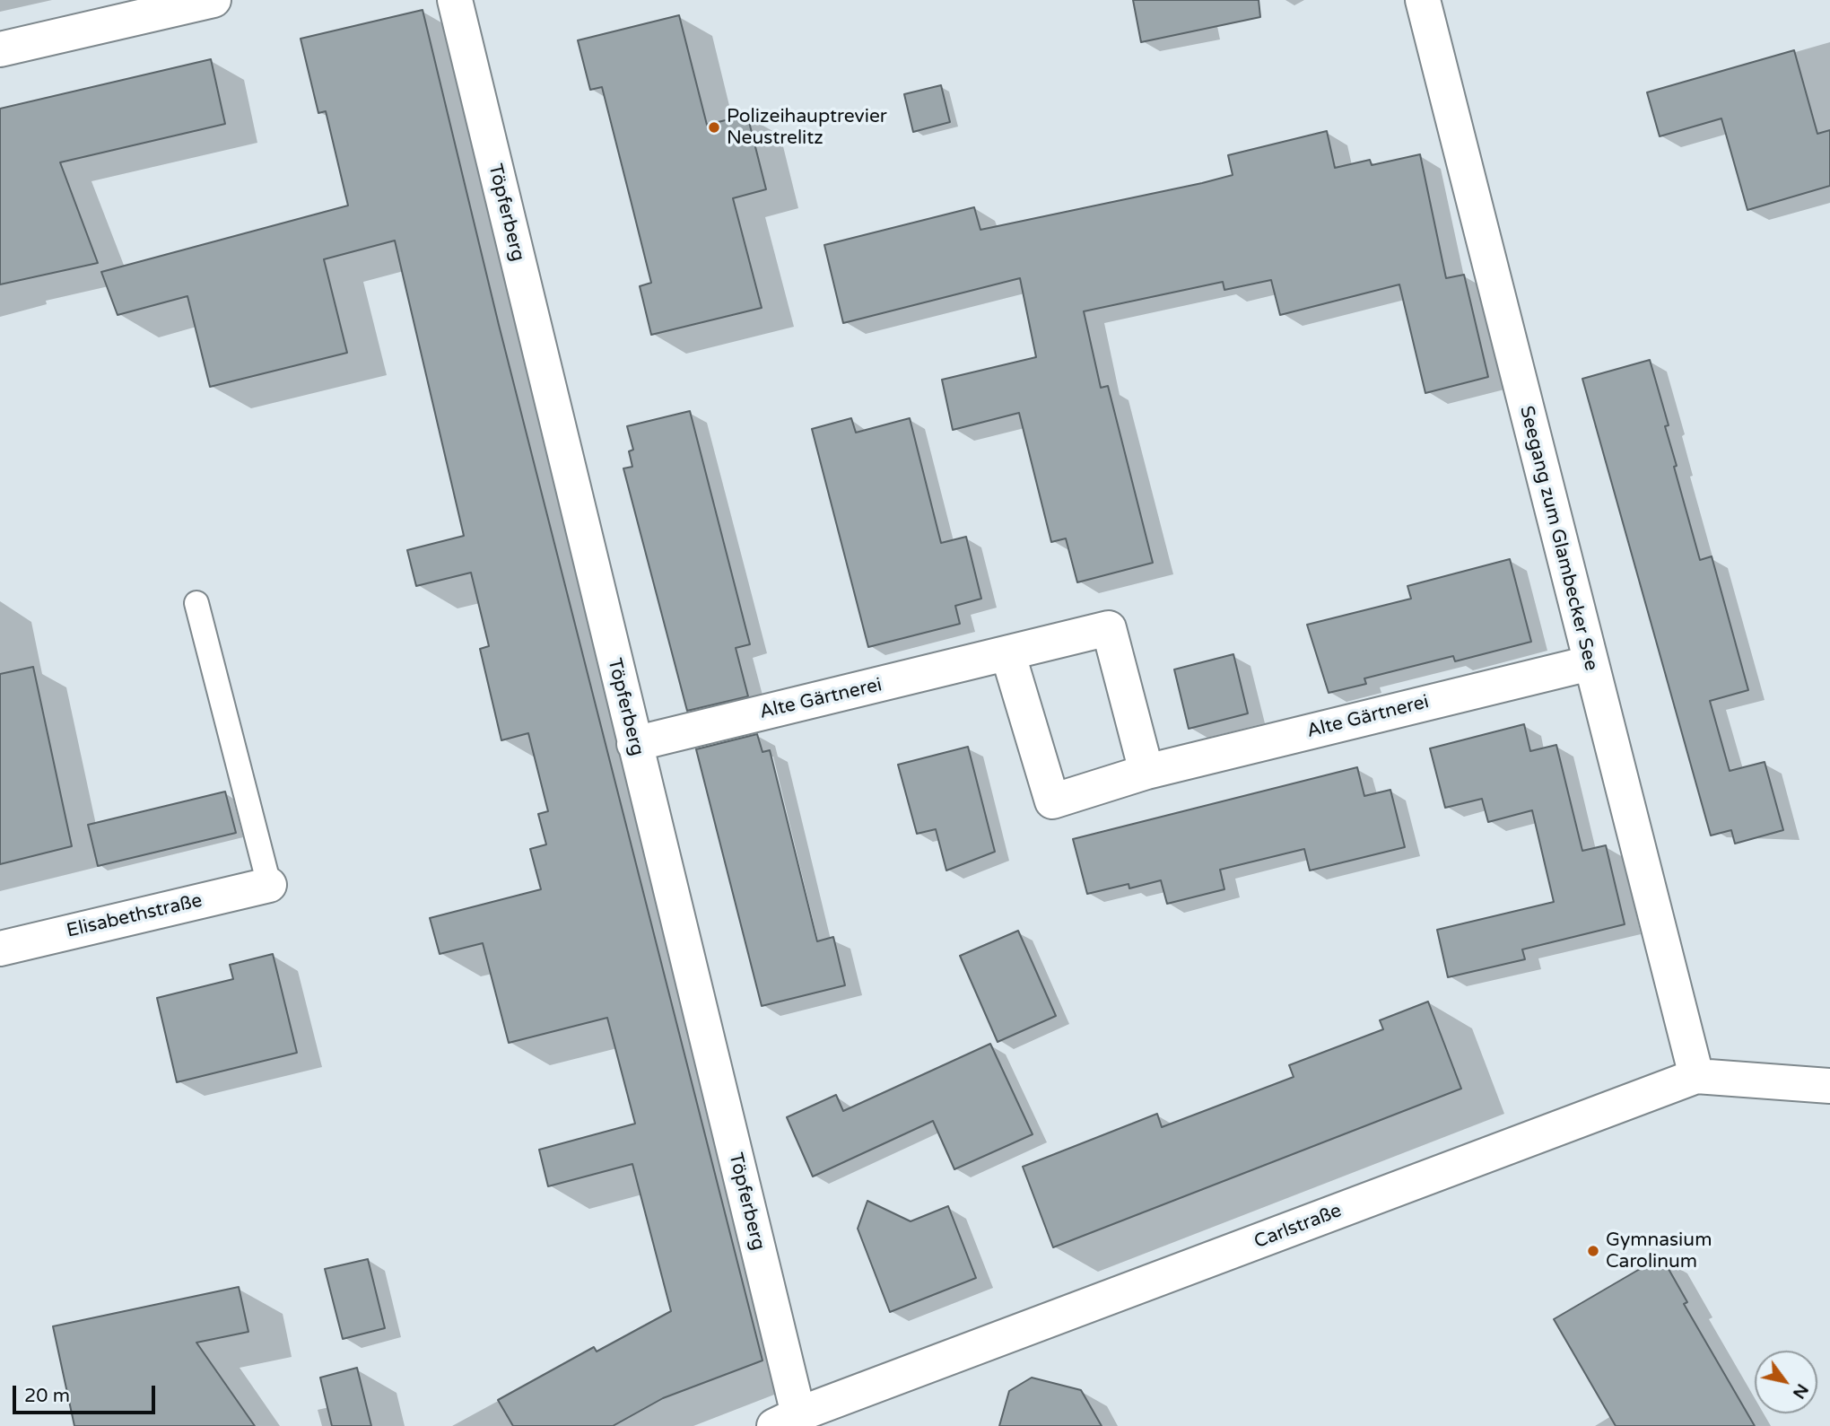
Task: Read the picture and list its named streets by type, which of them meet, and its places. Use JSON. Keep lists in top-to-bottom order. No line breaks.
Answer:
{"streets":{"street":["Töpferberg","Seegang zum Glambecker See","Alte Gärtnerei","Elisabethstraße","Carlstraße"]},"crossings":[["Töpferberg","Alte Gärtnerei"],["Töpferberg","Carlstraße"],["Seegang zum Glambecker See","Alte Gärtnerei"],["Seegang zum Glambecker See","Carlstraße"]],"places":["Polizeihauptrevier Neustrelitz","Gymnasium Carolinum"],"scale_bar":"20 m","north":"bottom right"}
